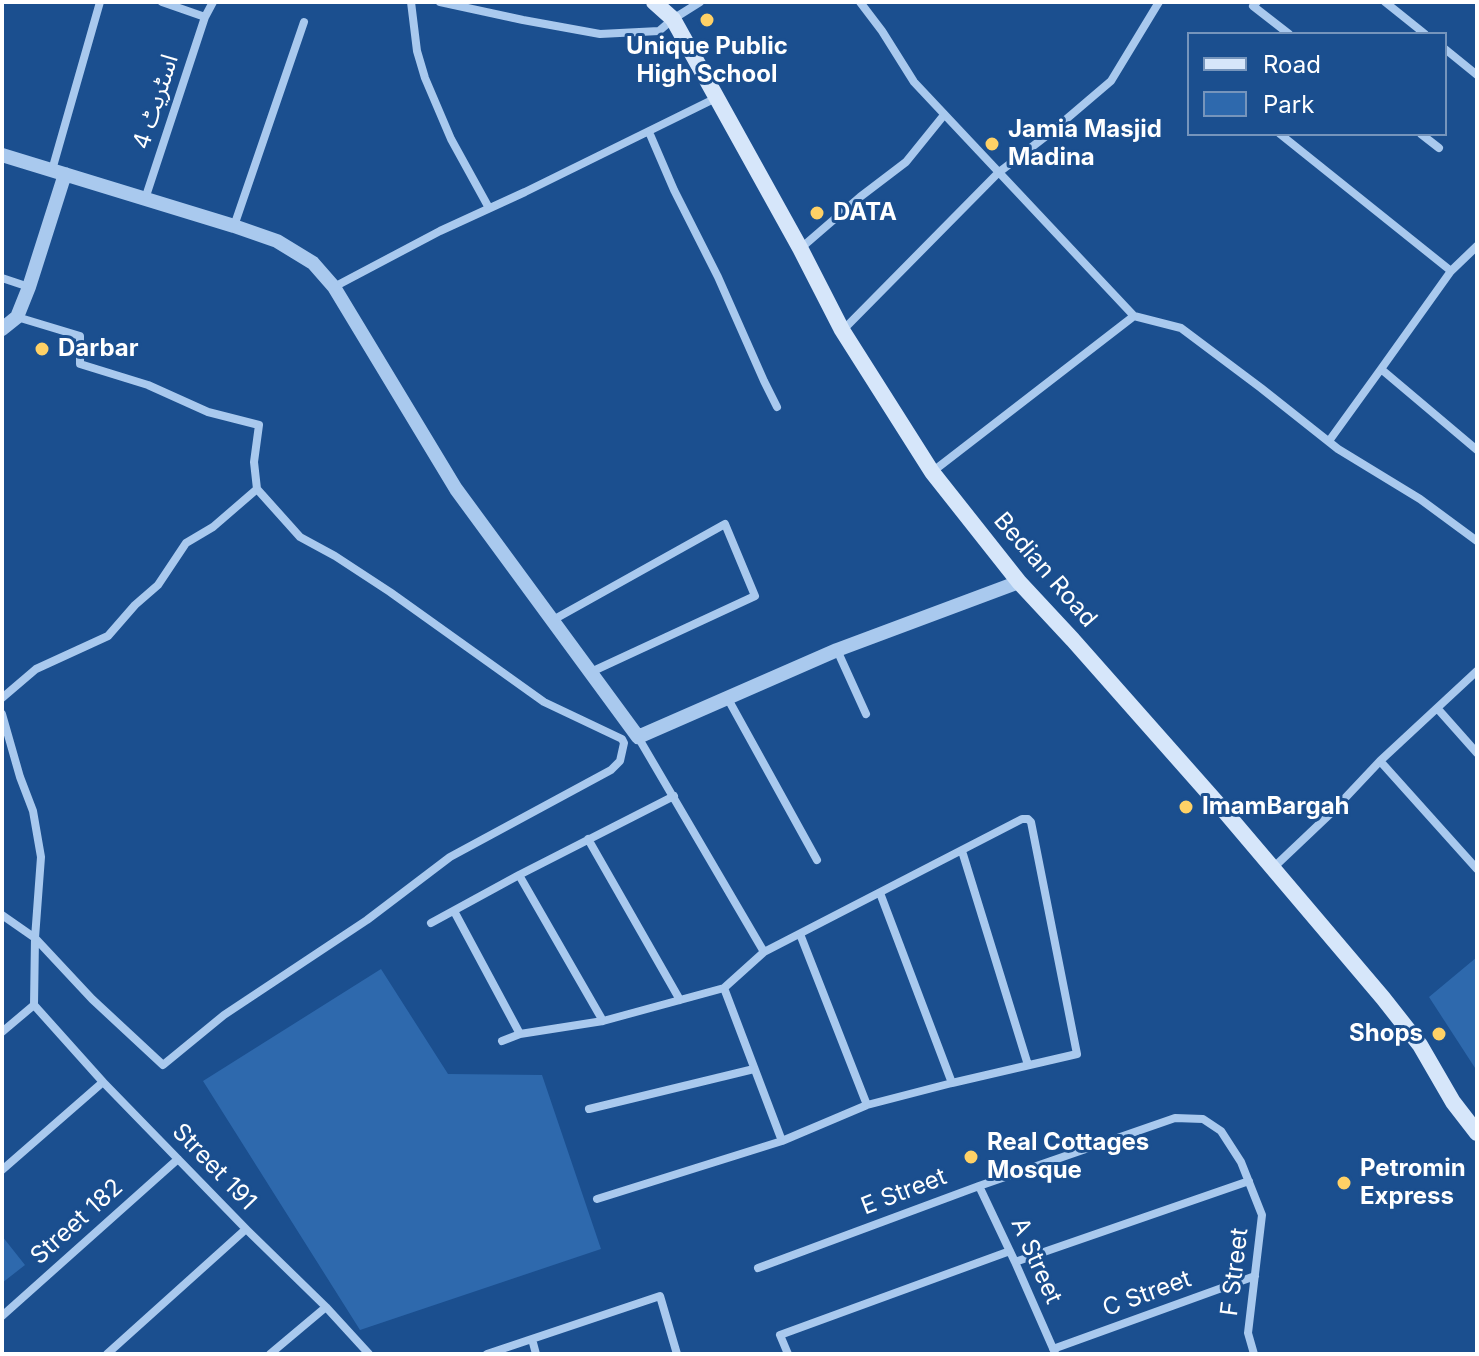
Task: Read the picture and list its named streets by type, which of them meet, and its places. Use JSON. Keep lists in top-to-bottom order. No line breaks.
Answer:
{"streets":{"main road":["Bedian Road"],"street":["اسٹریٹ 4","Street 191","E Street","Street 182","A Street","F Street","C Street"]},"crossings":[["Street 191","Street 182"],["E Street","A Street"],["E Street","F Street"],["A Street","C Street"],["F Street","C Street"]],"places":["Unique Public High School","Jamia Masjid Madina","DATA","Darbar","ImamBargah","Shops","Real Cottages Mosque","Petromin Express"],"legend":["Road","Park"]}
